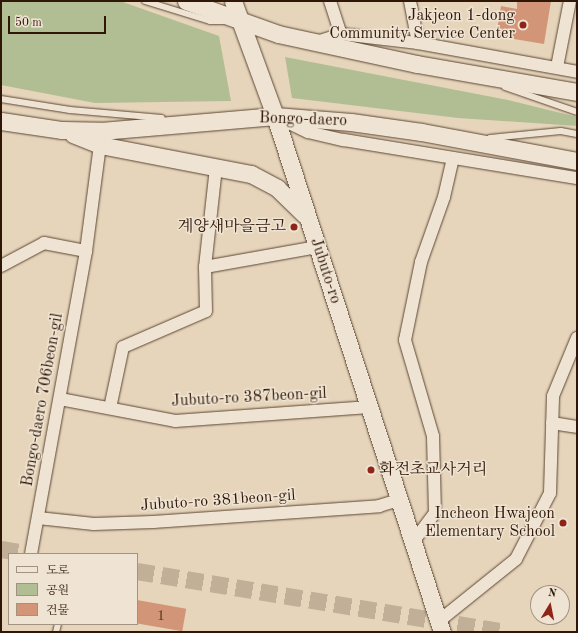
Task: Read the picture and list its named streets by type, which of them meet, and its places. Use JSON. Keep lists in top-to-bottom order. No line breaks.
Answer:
{"streets":{"main road":["Bongo-daero","Jubuto-ro"],"street":["Jubuto-ro 387beon-gil","Bongo-daero 706beon-gil","Jubuto-ro 381beon-gil"]},"crossings":[["Bongo-daero","Jubuto-ro"],["Jubuto-ro","Jubuto-ro 387beon-gil"],["Jubuto-ro","Jubuto-ro 381beon-gil"],["Jubuto-ro 387beon-gil","Bongo-daero 706beon-gil"],["Bongo-daero 706beon-gil","Jubuto-ro 381beon-gil"]],"places":["Jakjeon 1-dong Community Service Center","계양새마을금고","화전초교사거리","Incheon Hwajeon Elementary School"],"house_numbers":["1"],"legend":["도로","공원","건물"],"scale_bar":"50 m","north":"top"}
